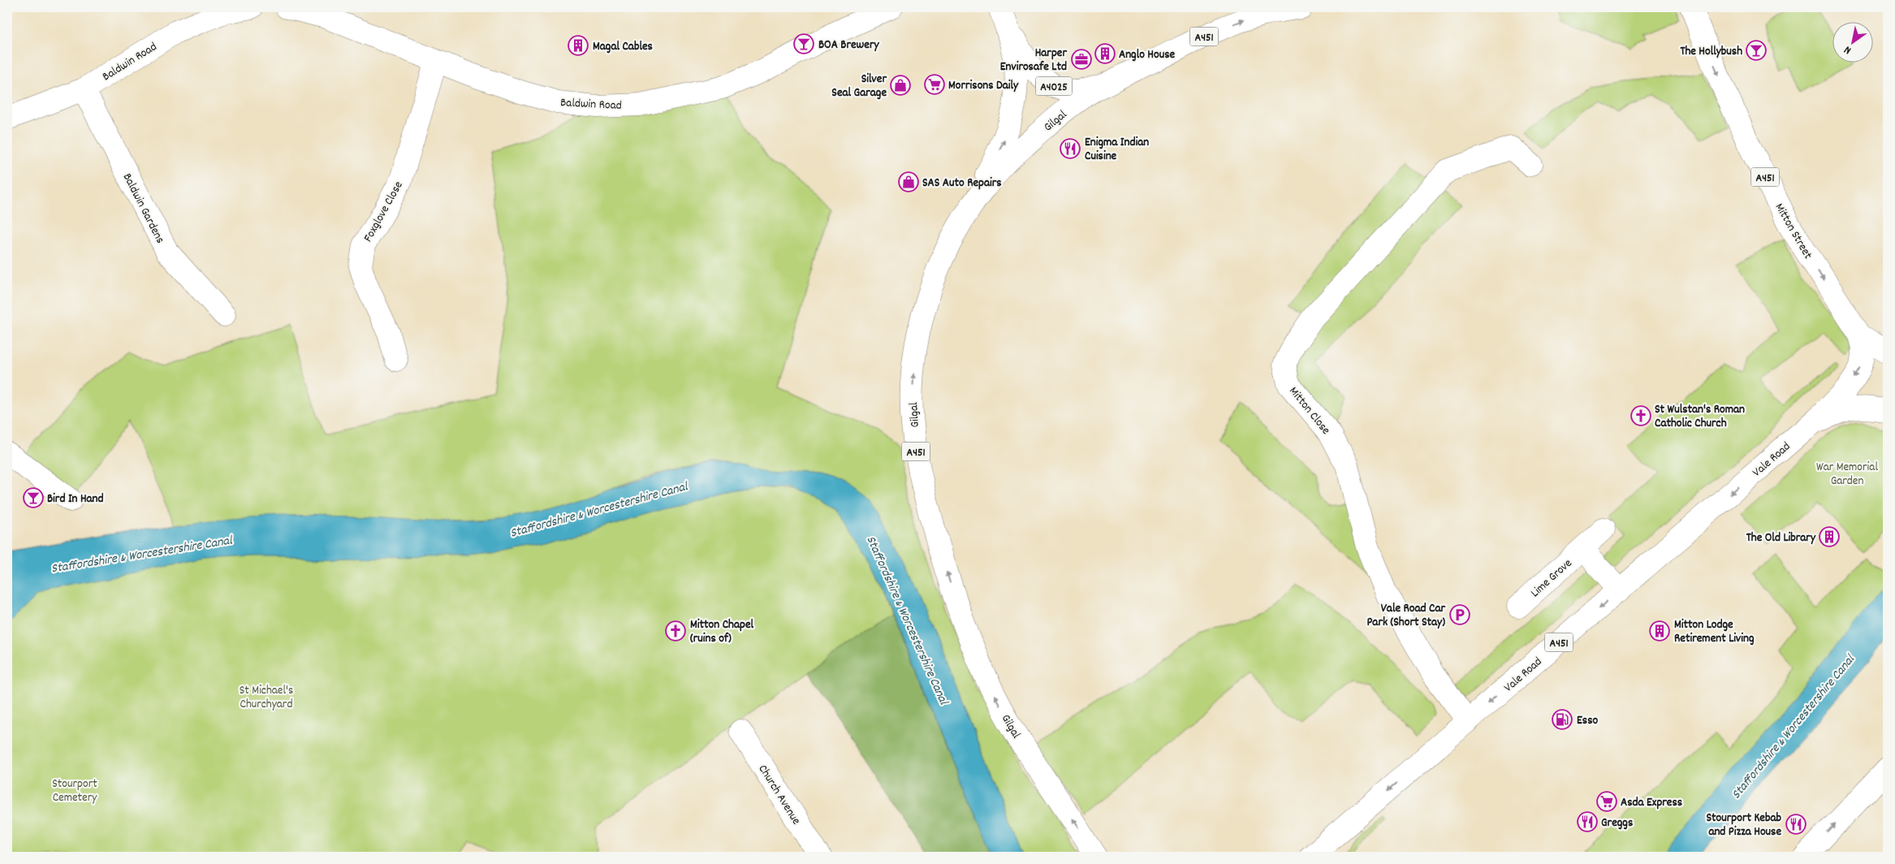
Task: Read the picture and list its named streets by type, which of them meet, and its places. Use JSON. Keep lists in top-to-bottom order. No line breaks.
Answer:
{"streets":{"street":["A451","Baldwin Road","A4025","Gilgal","Baldwin Gardens","Foxglove Close","Mitton Street","Mitton Close","Vale Road","Lime Grove","Church Avenue"]},"crossings":[["A451","A4025"],["A451","Gilgal"],["A451","Mitton Street"],["A451","Vale Road"],["Baldwin Road","Baldwin Gardens"],["Baldwin Road","Foxglove Close"],["A4025","Gilgal"],["Mitton Close","Vale Road"],["Vale Road","Lime Grove"]],"one_way":["Gilgal","Mitton Street","Vale Road"],"water":["Staffordshire & Worcestershire Canal"],"parks":["War Memorial Garden","St Michael's Churchyard","Stourport Cemetery"],"places":{"bar":["BOA Brewery","The Hollybush","Bird In Hand"],"building":["Magal Cables","Anglo House","The Old Library","Mitton Lodge Retirement Living"],"office":["Harper Envirosafe Ltd"],"supermarket":["Morrisons Daily","Asda Express"],"shop":["Silver Seal Garage","SAS Auto Repairs"],"restaurant":["Enigma Indian Cuisine","Greggs","Stourport Kebab and Pizza House"],"church":["St Wulstan's Roman Catholic Church","Mitton Chapel (ruins of)"],"parking":["Vale Road Car Park (Short Stay)"],"fuel station":["Esso"]},"north":"bottom left"}
